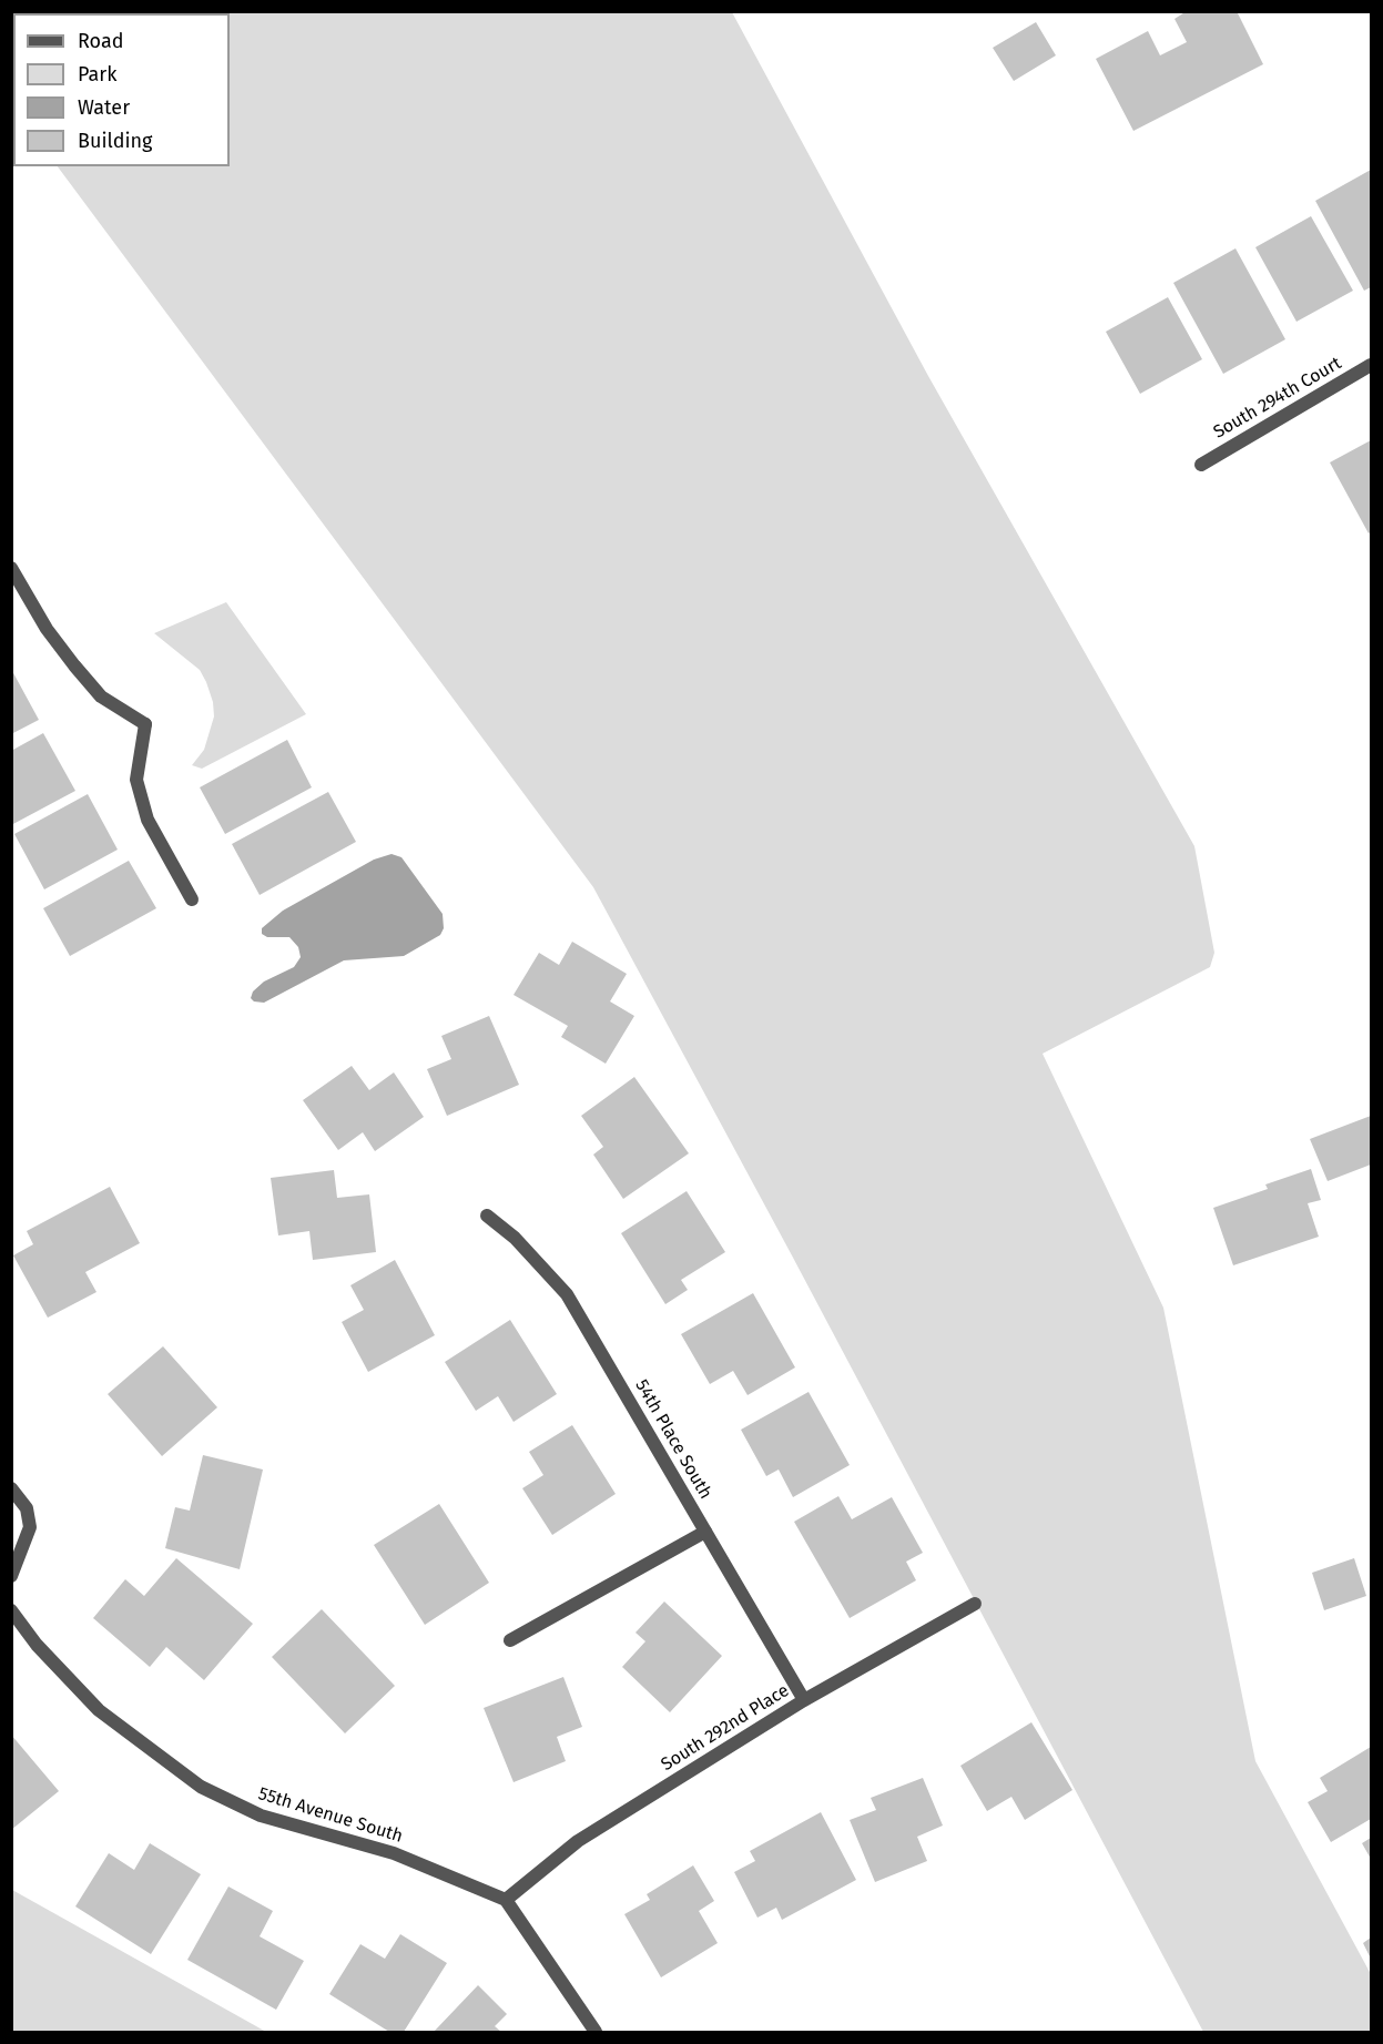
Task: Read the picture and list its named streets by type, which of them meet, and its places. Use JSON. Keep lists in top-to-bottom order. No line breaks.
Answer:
{"streets":{"street":["South 294th Court","54th Place South","South 292nd Place","55th Avenue South"]},"crossings":[["54th Place South","South 292nd Place"],["South 292nd Place","55th Avenue South"]],"legend":["Road","Park","Water","Building"]}
